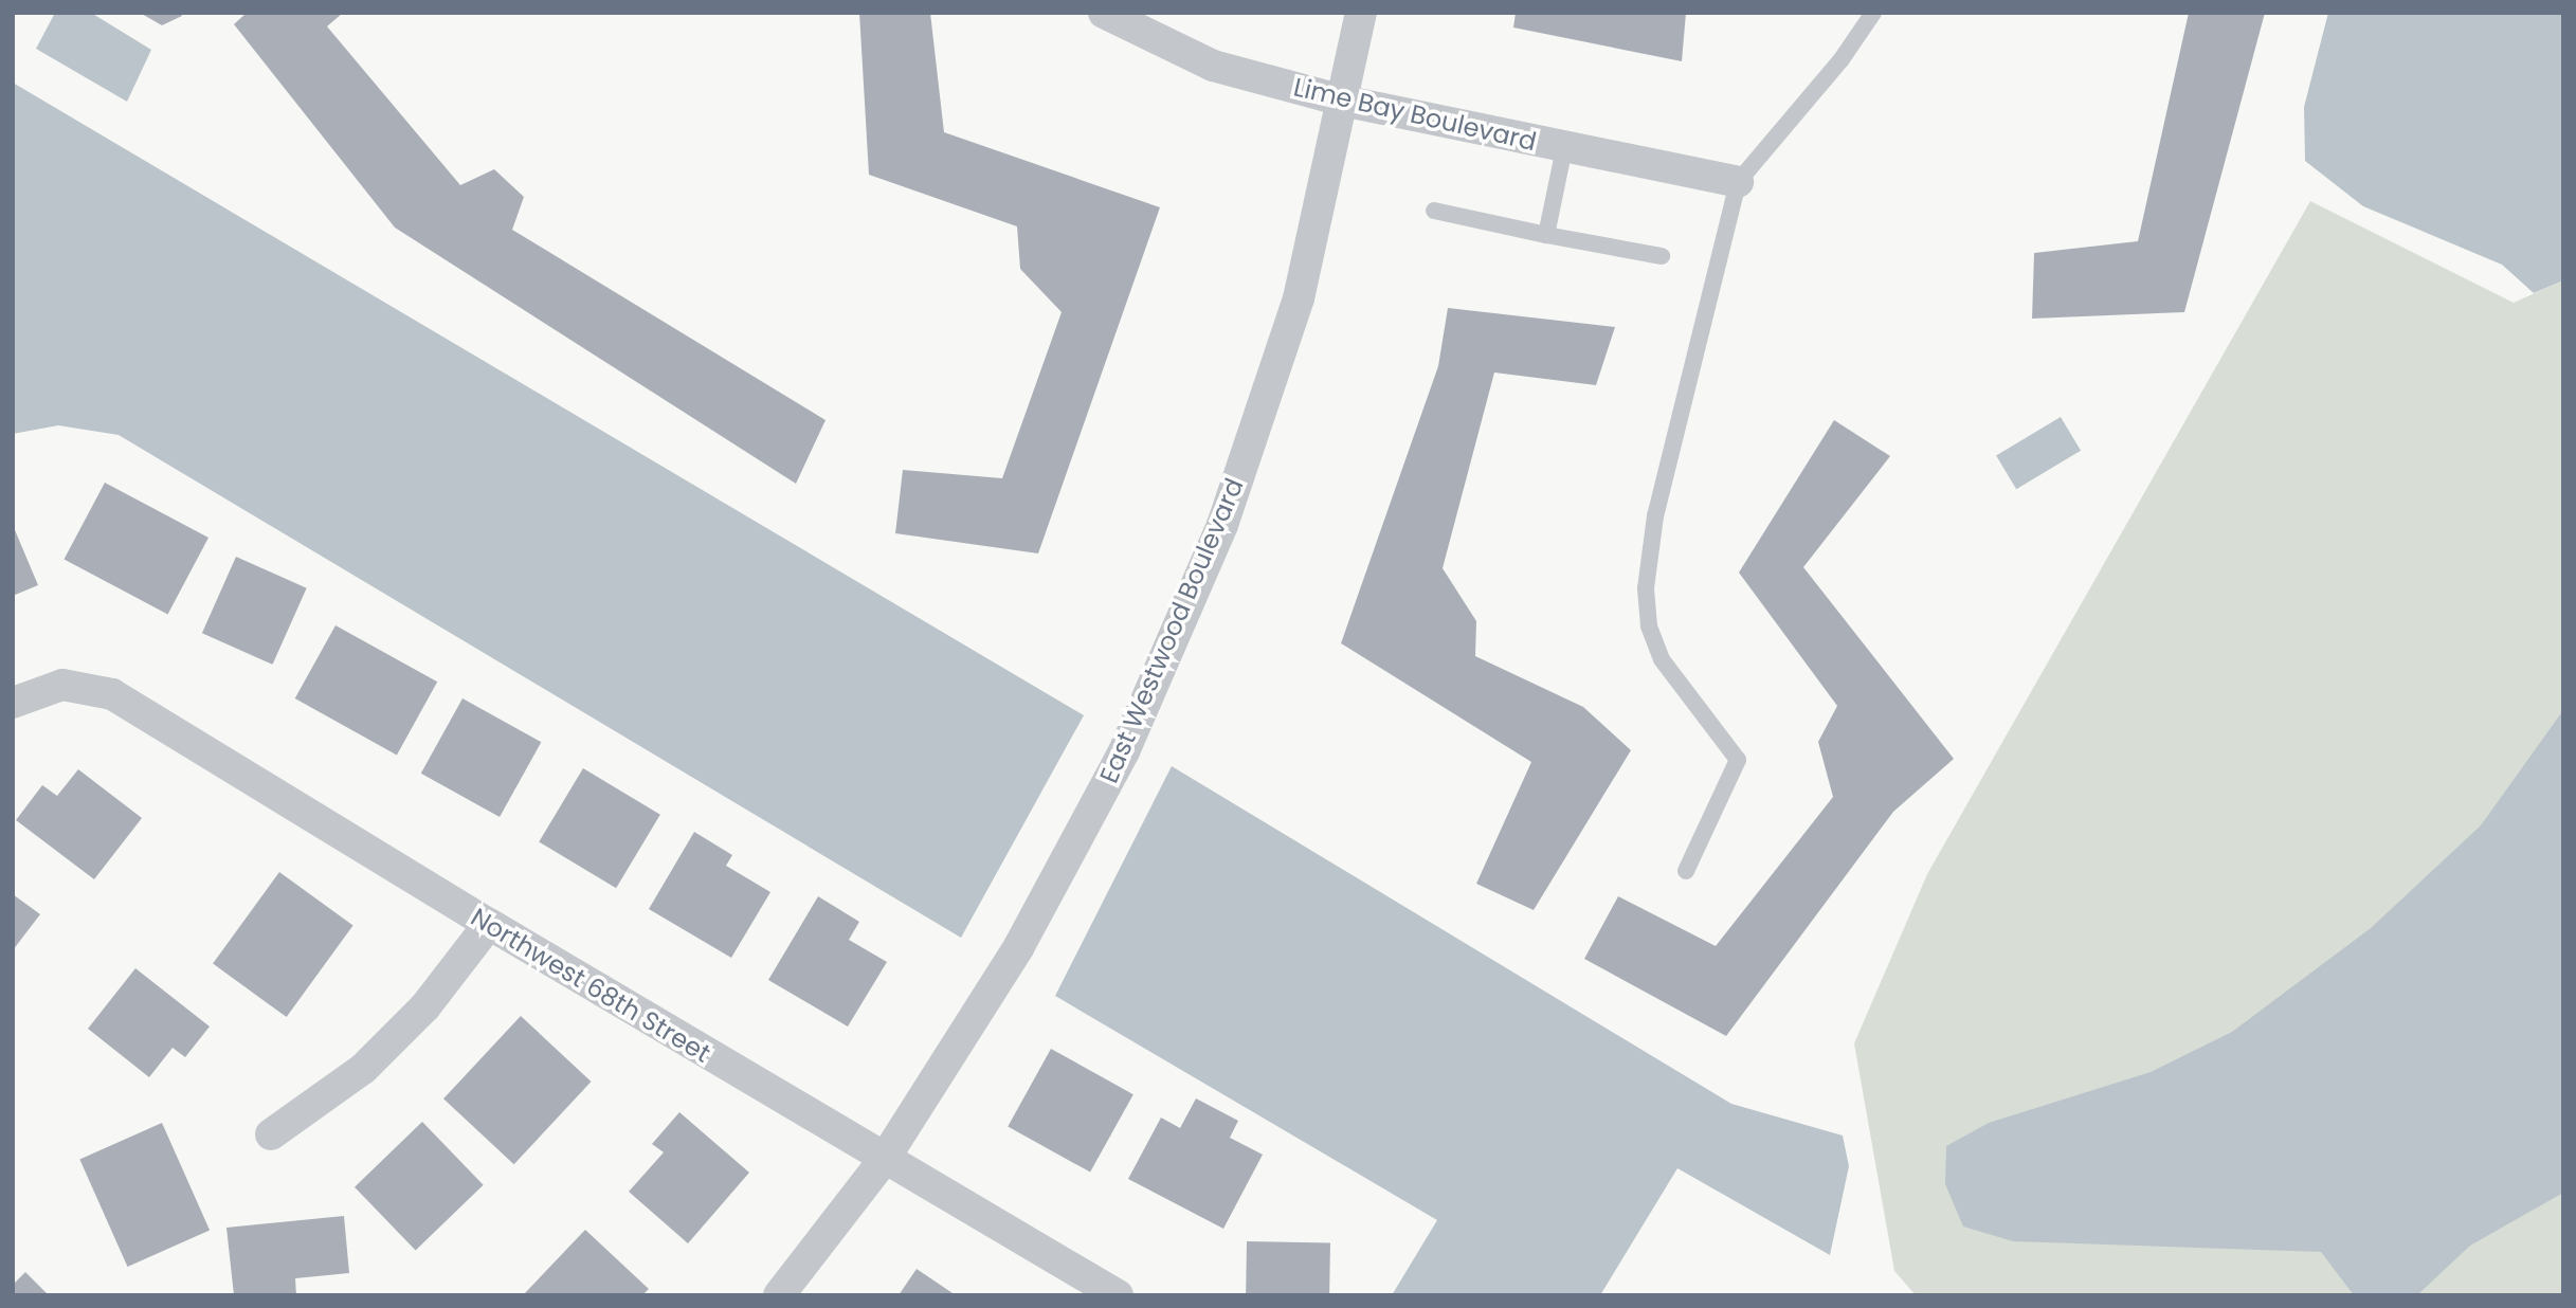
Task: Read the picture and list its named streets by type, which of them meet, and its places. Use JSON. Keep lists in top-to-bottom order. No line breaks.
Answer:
{"streets":{"street":["Lime Bay Boulevard","East Westwood Boulevard","Northwest 68th Street"]},"crossings":[["Lime Bay Boulevard","East Westwood Boulevard"],["East Westwood Boulevard","Northwest 68th Street"]]}
